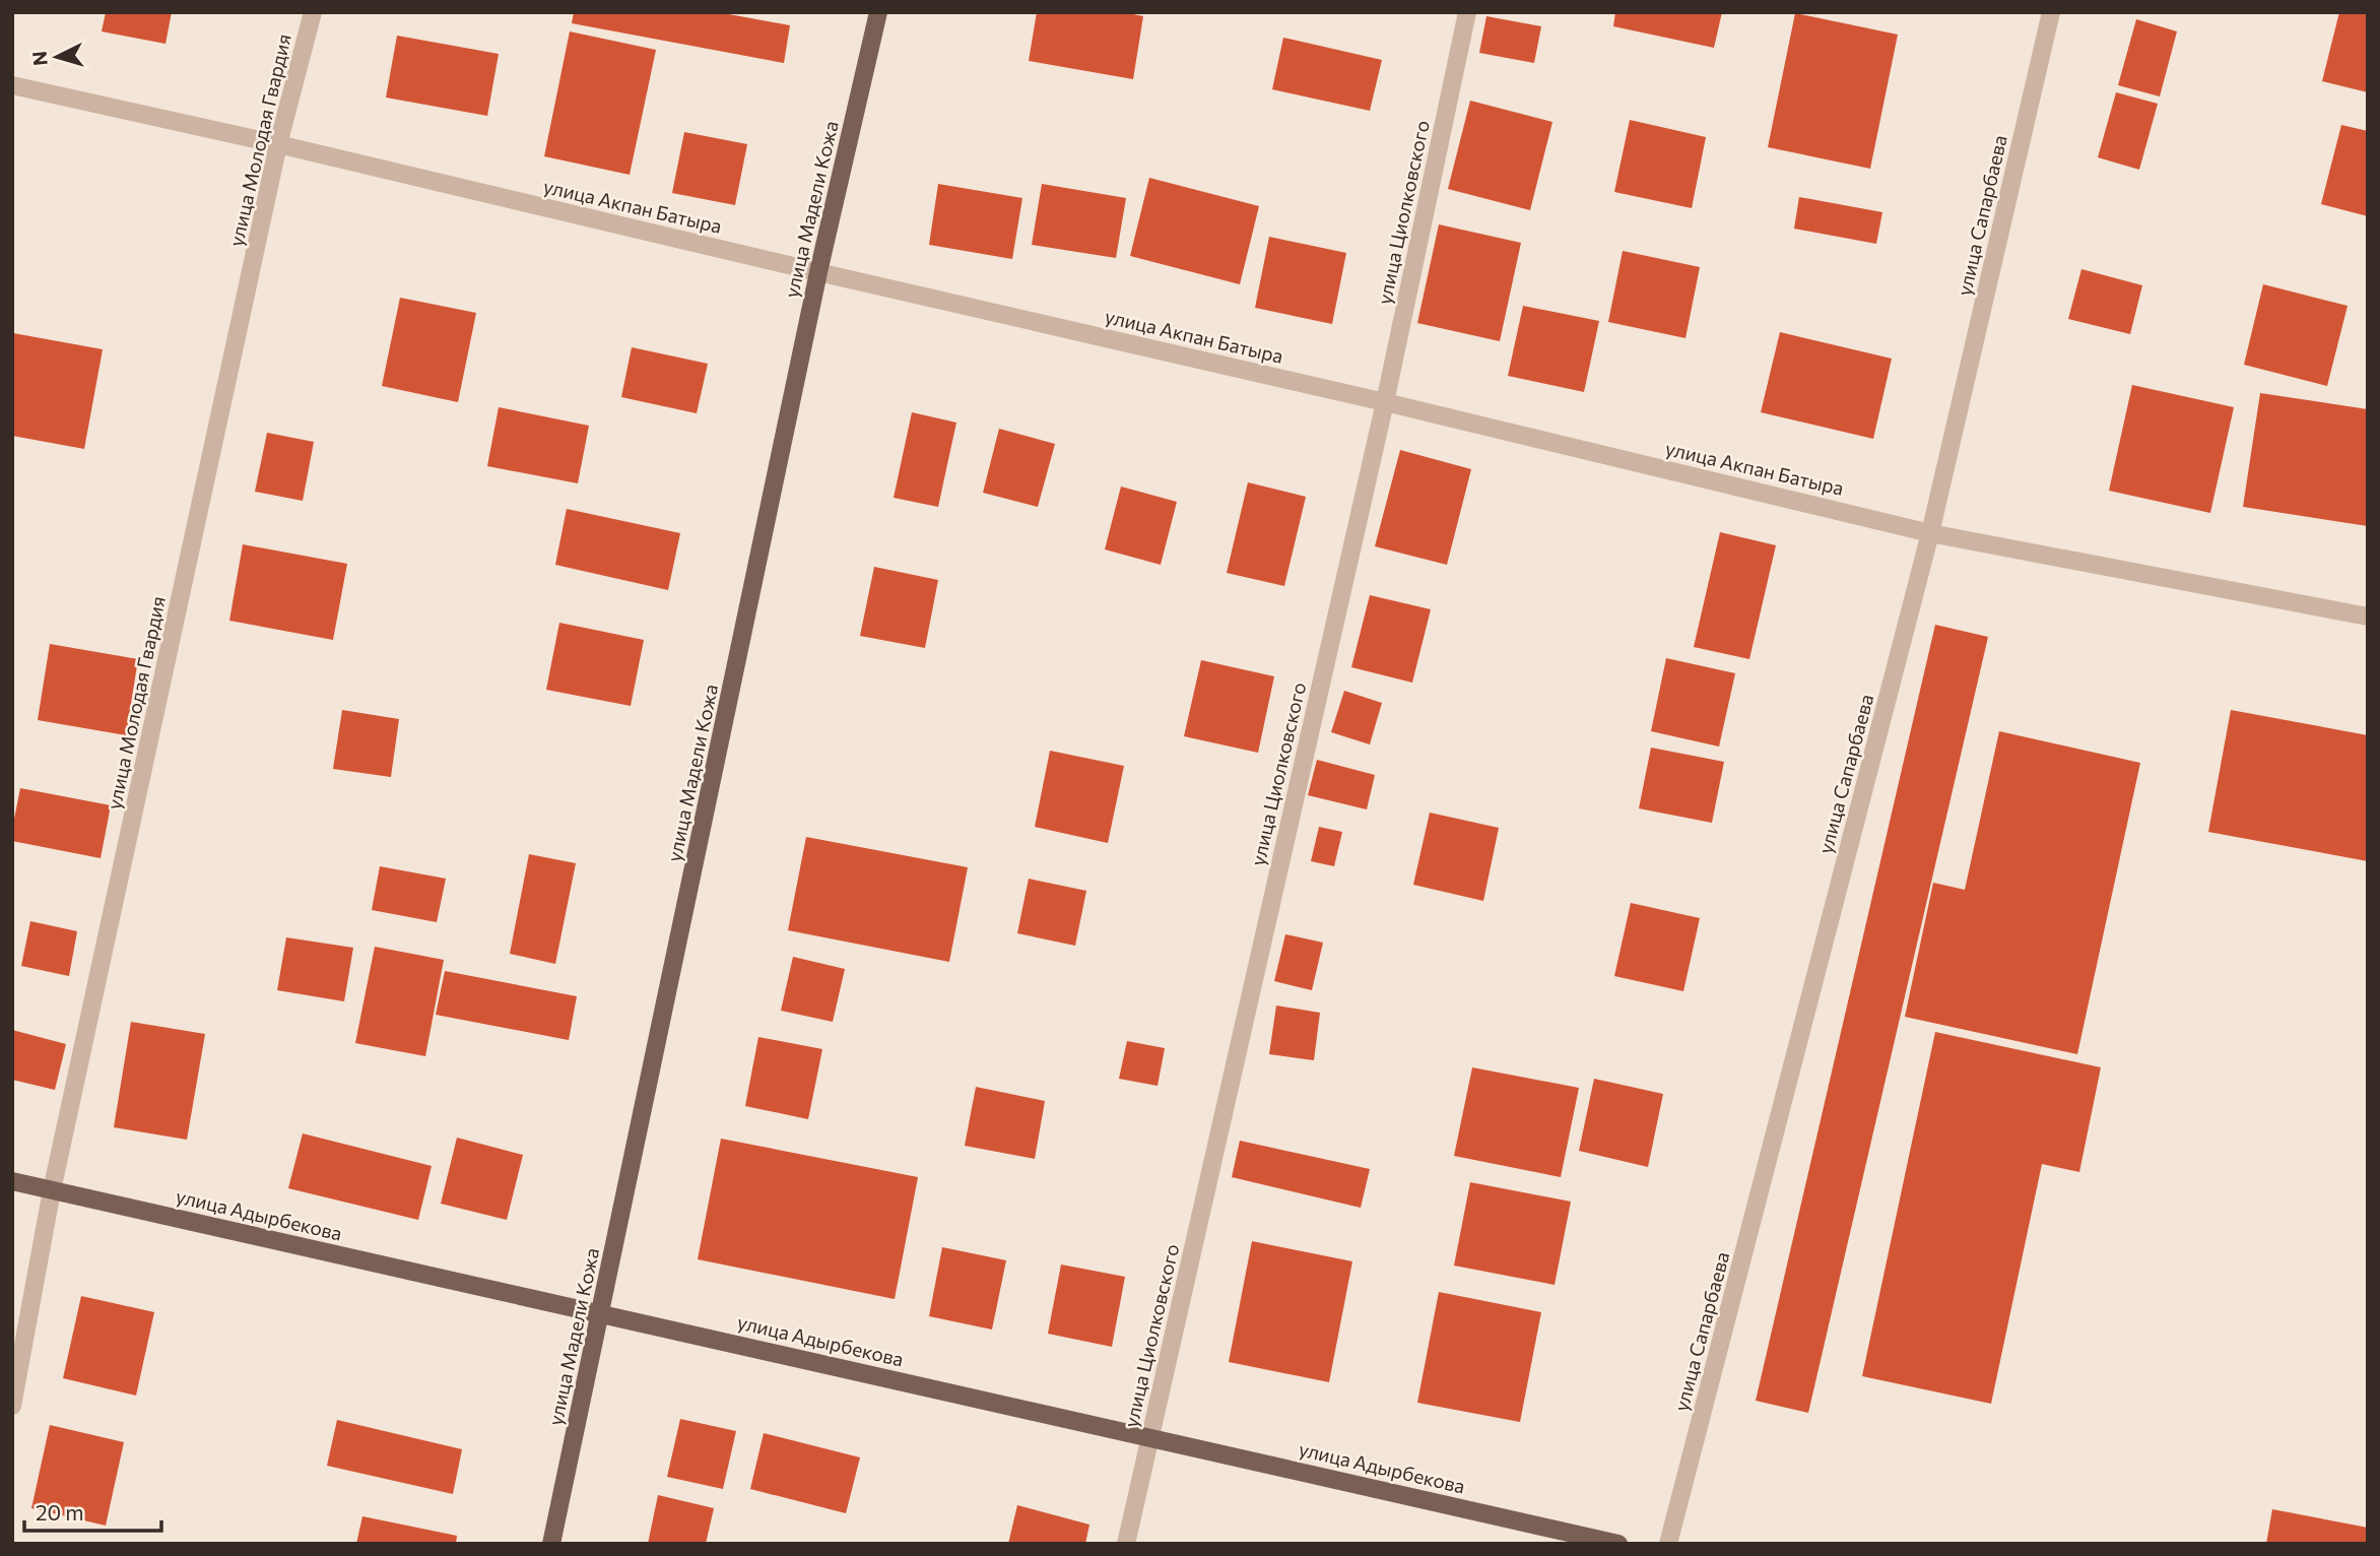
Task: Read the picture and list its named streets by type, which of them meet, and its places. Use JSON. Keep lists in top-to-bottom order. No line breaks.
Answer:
{"streets":{"main road":["улица Мадели Кожа","улица Адырбекова"],"street":["улица Молодая Гвардия","улица Акпан Батыра","улица Циолковского","улица Сапарбаева"]},"crossings":[["улица Молодая Гвардия","улица Акпан Батыра"],["улица Молодая Гвардия","улица Адырбекова"],["улица Акпан Батыра","улица Мадели Кожа"],["улица Акпан Батыра","улица Циолковского"],["улица Акпан Батыра","улица Сапарбаева"],["улица Мадели Кожа","улица Адырбекова"],["улица Циолковского","улица Адырбекова"]],"scale_bar":"20 m","north":"left"}
